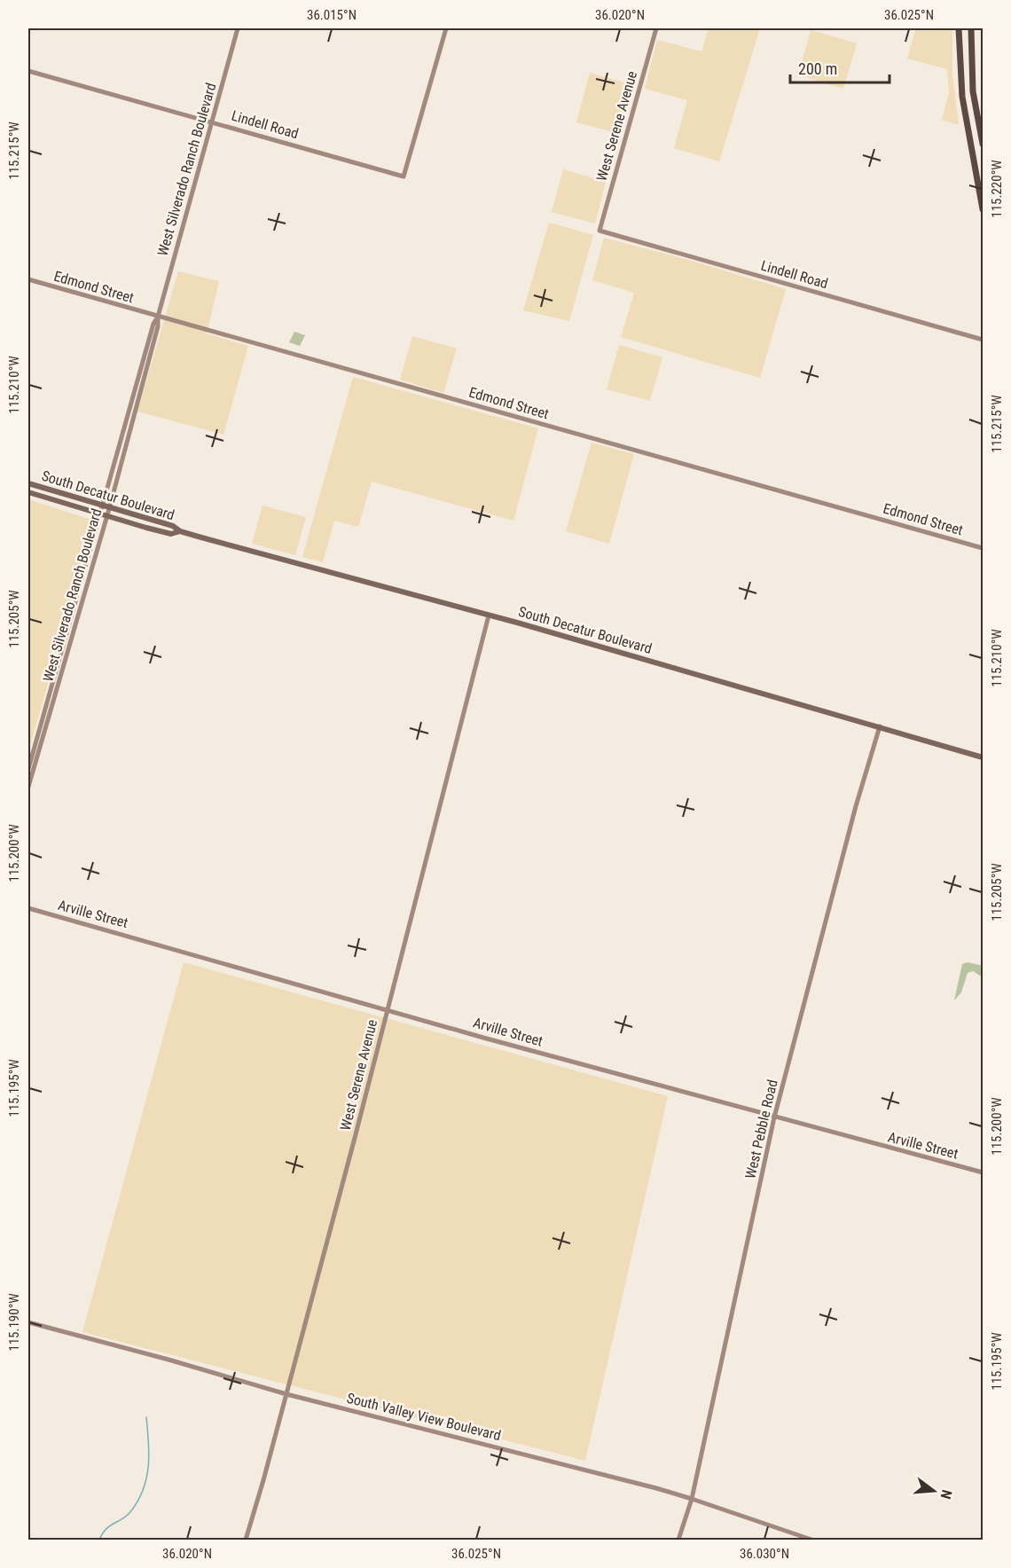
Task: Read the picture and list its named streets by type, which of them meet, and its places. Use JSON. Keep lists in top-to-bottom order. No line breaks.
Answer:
{"streets":{"main road":["South Decatur Boulevard"],"street":["Lindell Road","West Serene Avenue","West Silverado Ranch Boulevard","Edmond Street","Arville Street","West Pebble Road","South Valley View Boulevard"]},"crossings":[["Lindell Road","West Serene Avenue"],["Lindell Road","West Silverado Ranch Boulevard"],["West Serene Avenue","South Decatur Boulevard"],["West Serene Avenue","Arville Street"],["West Serene Avenue","South Valley View Boulevard"],["West Silverado Ranch Boulevard","Edmond Street"],["West Silverado Ranch Boulevard","South Decatur Boulevard"],["South Decatur Boulevard","West Pebble Road"],["Arville Street","West Pebble Road"],["West Pebble Road","South Valley View Boulevard"]],"scale_bar":"200 m","north":"right","coordinates":["36.015°N","36.020°N","36.025°N","115.215°W","115.220°W","115.210°W","115.205°W","115.200°W","115.195°W","115.190°W","36.030°N"]}
